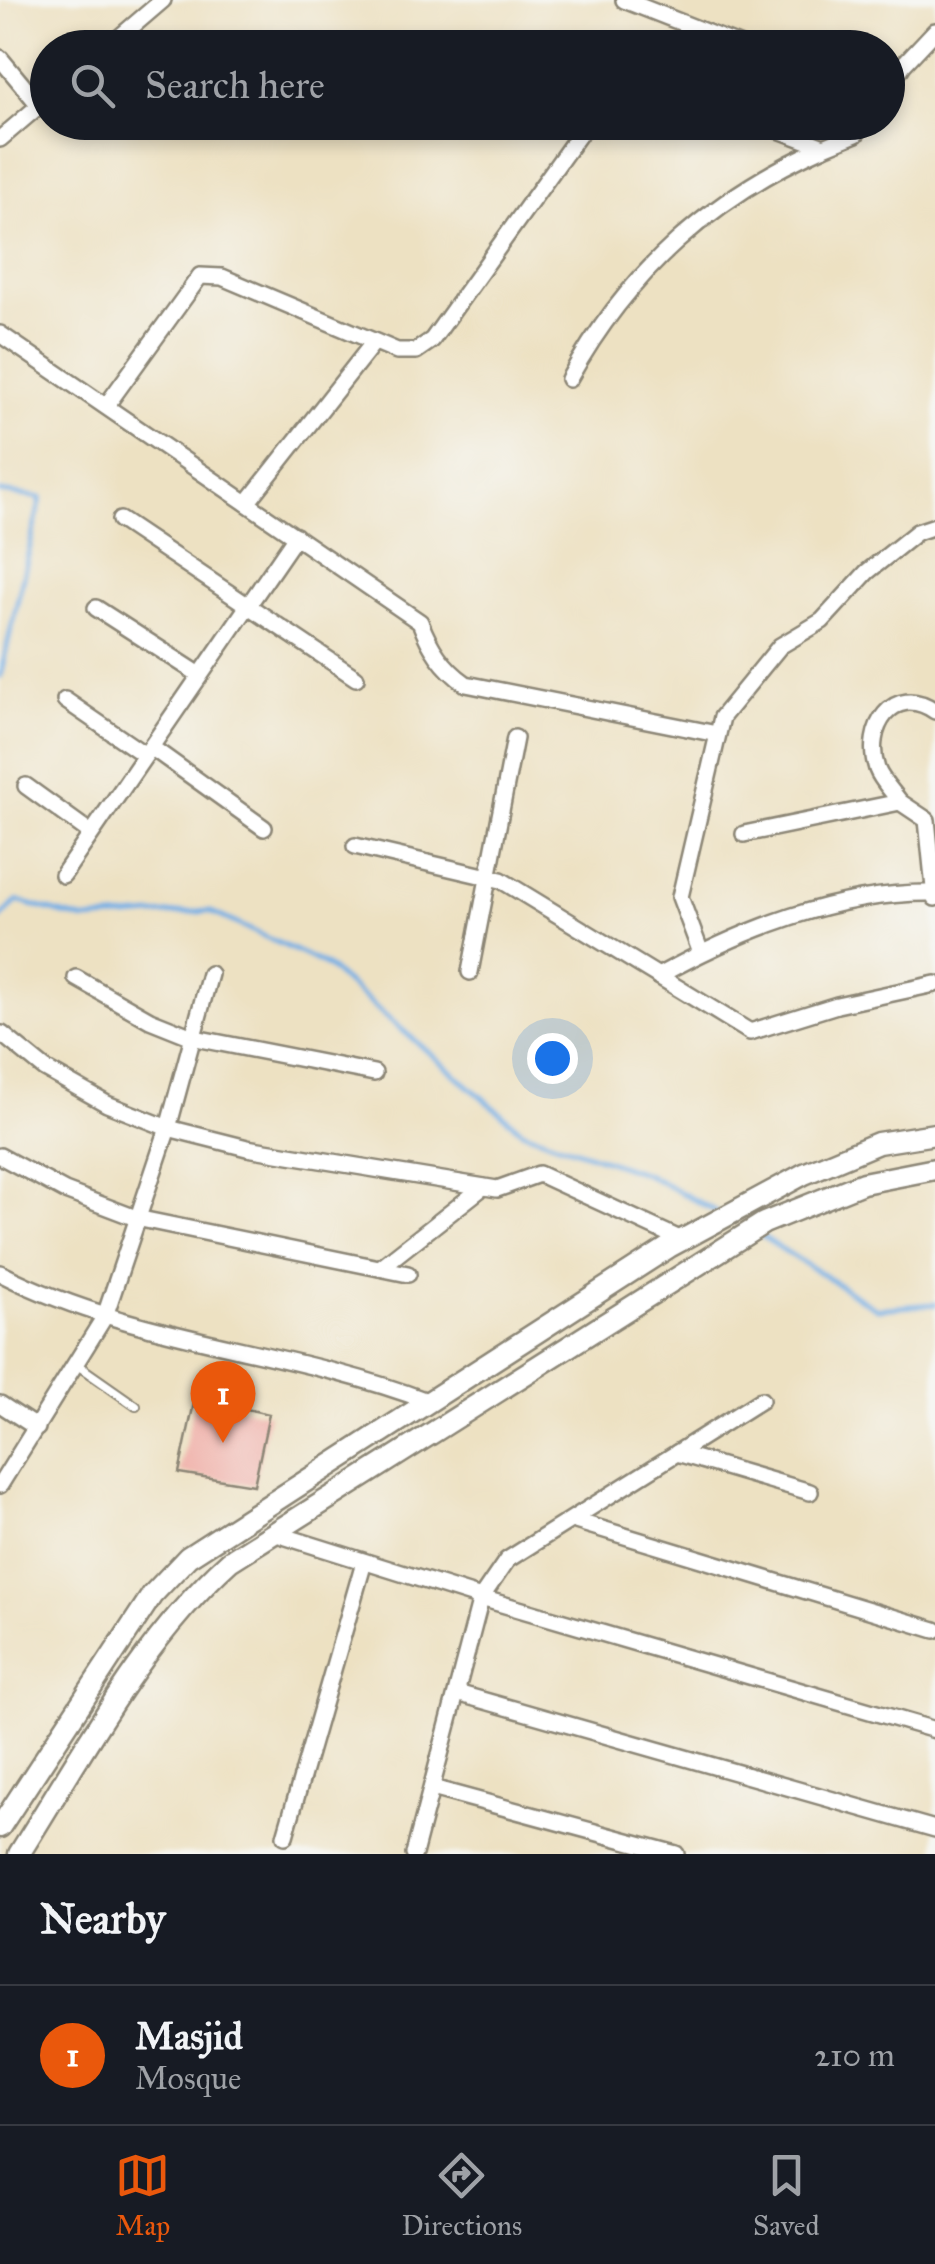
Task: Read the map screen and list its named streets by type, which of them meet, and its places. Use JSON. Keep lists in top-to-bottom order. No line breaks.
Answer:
{"page":{"search":"Search here","pins":"1","heading":"Nearby","list":[{"mark":"1","name":"Masjid","note":"Mosque","value":"210 m"}],"nav":["Map","Directions","Saved"]}}
